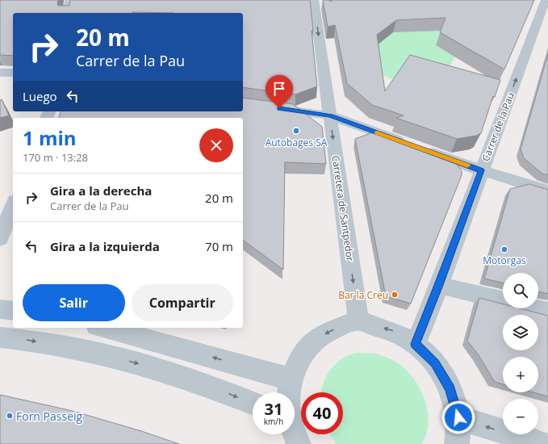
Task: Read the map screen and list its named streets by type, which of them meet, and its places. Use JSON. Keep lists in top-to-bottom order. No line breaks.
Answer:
{"streets":{"street":["Carrer de la Pau","Carretera de Santpedor"]},"one_way":["Carrer de la Pau","Carretera de Santpedor"],"places":["Autobages SA","Motorgas","Bar la Creu","Forn Passeig"],"page":{"turn":["20 m","Carrer de la Pau"],"then":"Luego","heading":["1 min","170 m · 13:28"],"list":[{"name":"Gira a la derecha","note":"Carrer de la Pau","value":"20 m"},{"name":"Gira a la izquierda","value":"70 m"}],"map_buttons":["+","−"],"buttons":["Salir","Compartir"],"speed":"31 km/h","limit":"40"}}
